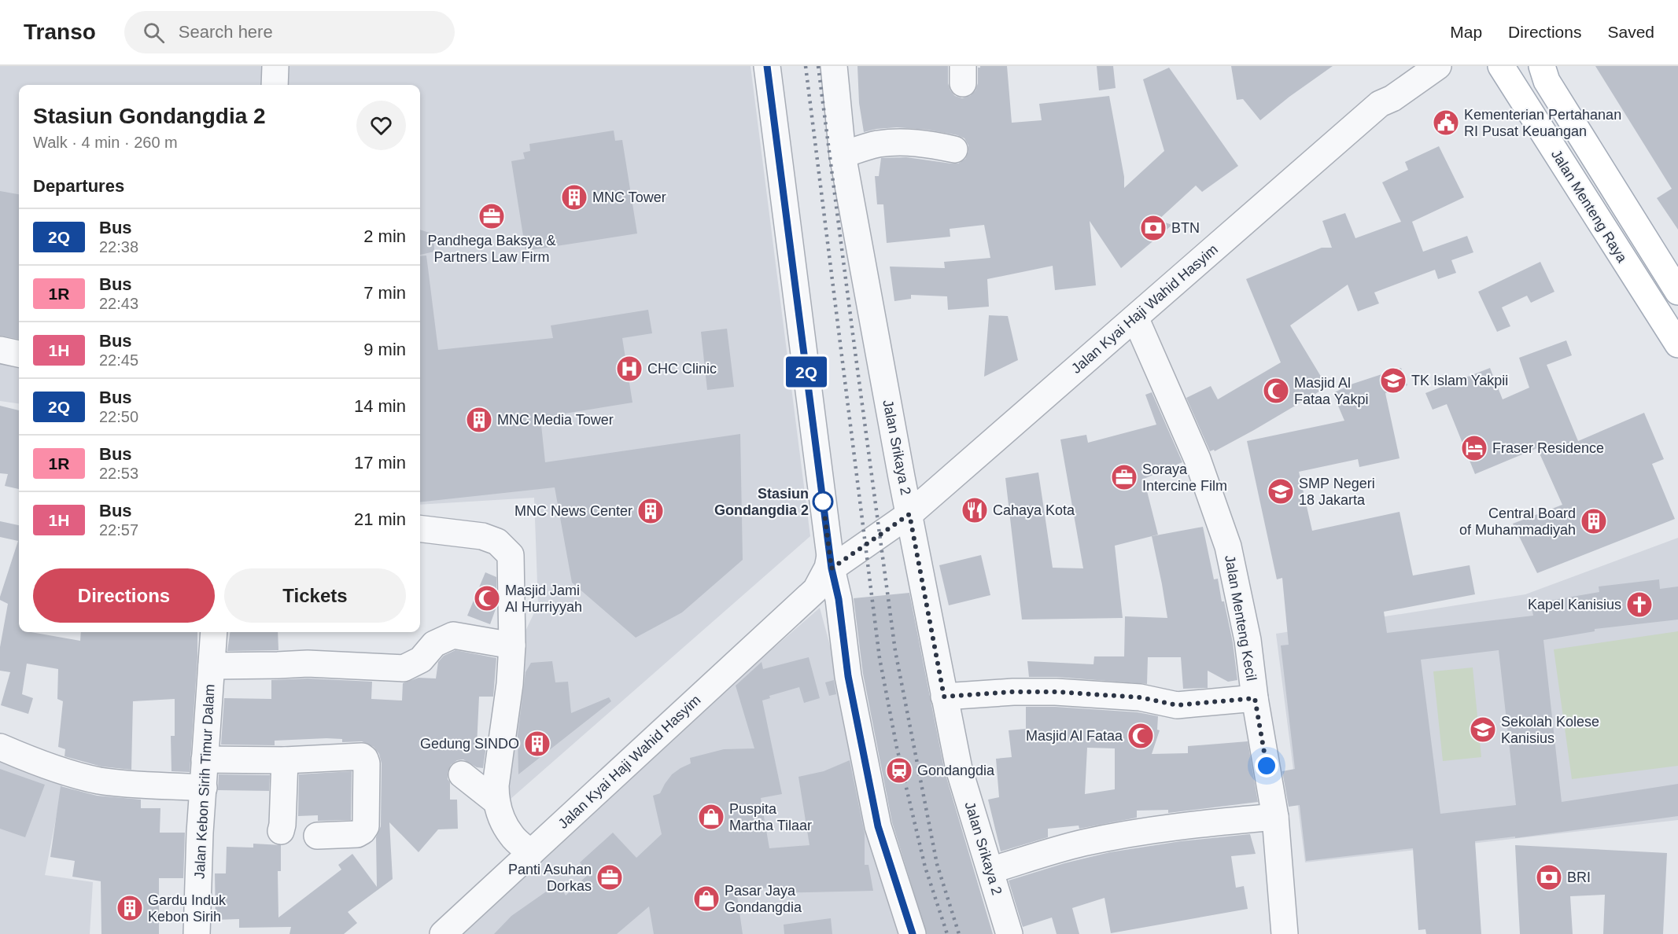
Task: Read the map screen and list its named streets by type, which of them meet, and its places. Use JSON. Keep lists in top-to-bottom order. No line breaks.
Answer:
{"streets":{"main road":["Jalan Menteng Raya"],"street":["Jalan Kyai Haji Wahid Hasyim","Jalan Srikaya 2","Jalan Menteng Kecil","Jalan Kebon Sirih Timur Dalam"]},"crossings":[["Jalan Kyai Haji Wahid Hasyim","Jalan Srikaya 2"],["Jalan Kyai Haji Wahid Hasyim","Jalan Menteng Kecil"]],"places":{"public building":["Kementerian Pertahanan RI Pusat Keuangan"],"building":["MNC Tower","MNC Media Tower","MNC News Center","Central Board of Muhammadiyah","Gedung SINDO","Gardu Induk Kebon Sirih"],"office":["Pandhega Baksya & Partners Law Firm","Soraya Intercine Film","Panti Asuhan Dorkas"],"bank":["BTN","BRI"],"hospital":["CHC Clinic"],"school or university":["TK Islam Yakpii","SMP Negeri 18 Jakarta","Sekolah Kolese Kanisius"],"mosque":["Masjid Al Fataa Yakpi","Masjid Jami Al Hurriyyah","Masjid Al Fataa"],"hotel":["Fraser Residence"],"other":["Stasiun Gondangdia 2"],"restaurant":["Cahaya Kota"],"church":["Kapel Kanisius"],"station":["Gondangdia"],"shop":["Puspita Martha Tilaar","Pasar Jaya Gondangdia"]},"lines":["bus line 2Q"],"page":{"header":"Transo","search":"Search here","nav":["Map","Directions","Saved"],"on_map":"2Q","heading":[["Stasiun Gondangdia 2","Walk · 4 min · 260 m"],"Departures"],"list":[{"mark":"2Q","name":"Bus","note":"22:38","value":"2 min"},{"mark":"1R","name":"Bus","note":"22:43","value":"7 min"},{"mark":"1H","name":"Bus","note":"22:45","value":"9 min"},{"mark":"2Q","name":"Bus","note":"22:50","value":"14 min"},{"mark":"1R","name":"Bus","note":"22:53","value":"17 min"},{"mark":"1H","name":"Bus","note":"22:57","value":"21 min"}],"buttons":["Directions","Tickets"]}}
